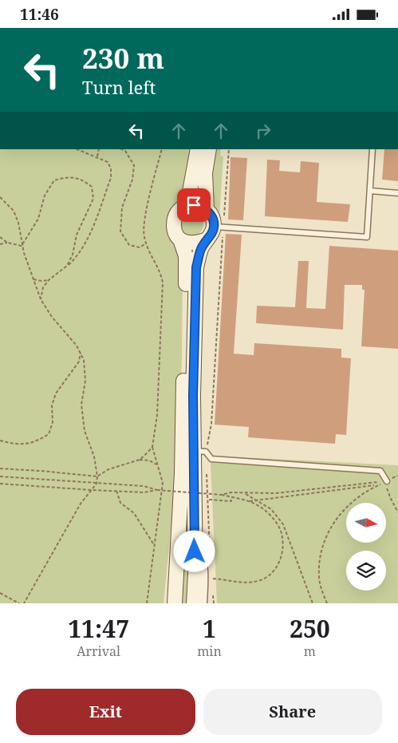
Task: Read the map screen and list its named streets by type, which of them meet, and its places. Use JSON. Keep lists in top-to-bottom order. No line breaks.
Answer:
{"north":"right","page":{"status":"11:46","turn":["230 m","Turn left"],"eta":["11:47","Arrival","1","min","250","m"],"buttons":["Exit","Share"]}}
